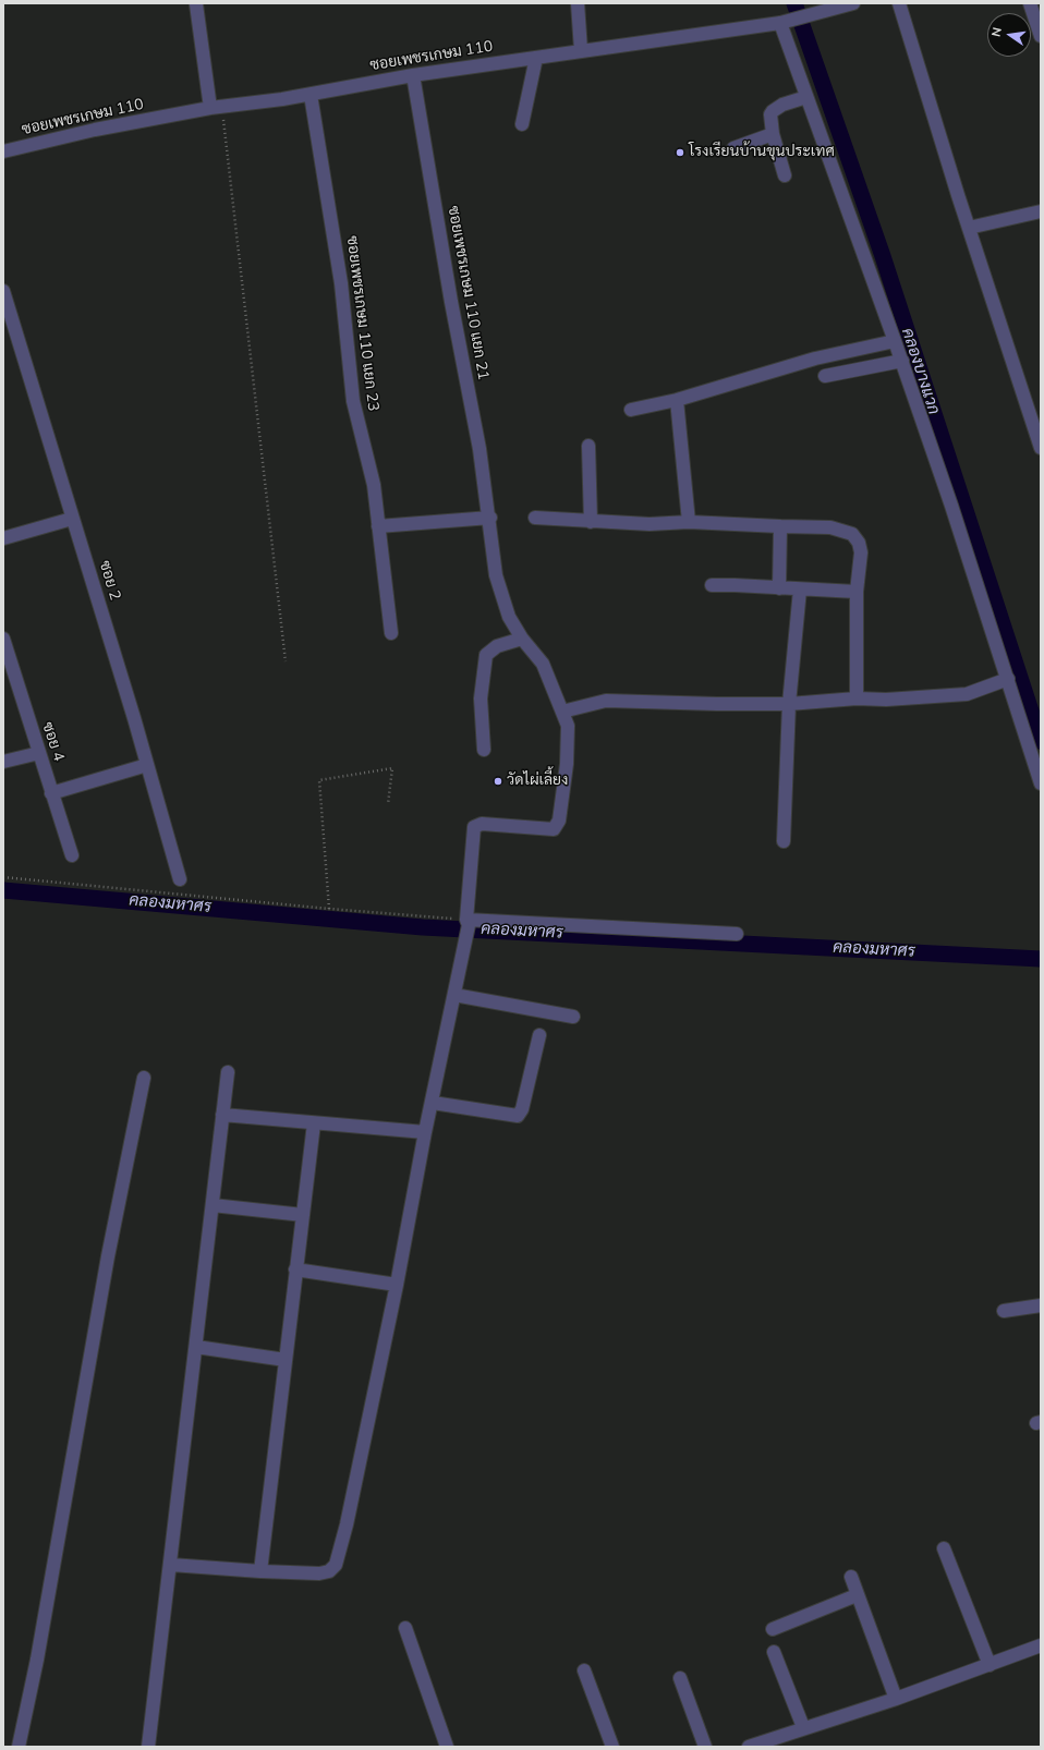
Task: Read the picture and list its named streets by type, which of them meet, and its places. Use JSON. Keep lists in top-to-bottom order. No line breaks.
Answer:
{"streets":{"street":["ซอยเพชรเกษม 110","ซอยเพชรเกษม 110 แยก 21","ซอยเพชรเกษม 110 แยก 23","ซอย 2","ซอย 4"]},"crossings":[["ซอยเพชรเกษม 110","ซอยเพชรเกษม 110 แยก 21"],["ซอยเพชรเกษม 110","ซอยเพชรเกษม 110 แยก 23"]],"water":["คลองบางแวก","คลองมหาศร"],"places":["โรงเรียนบ้านขุนประเทศ","วัดไผ่เลี้ยง"],"north":"left"}
